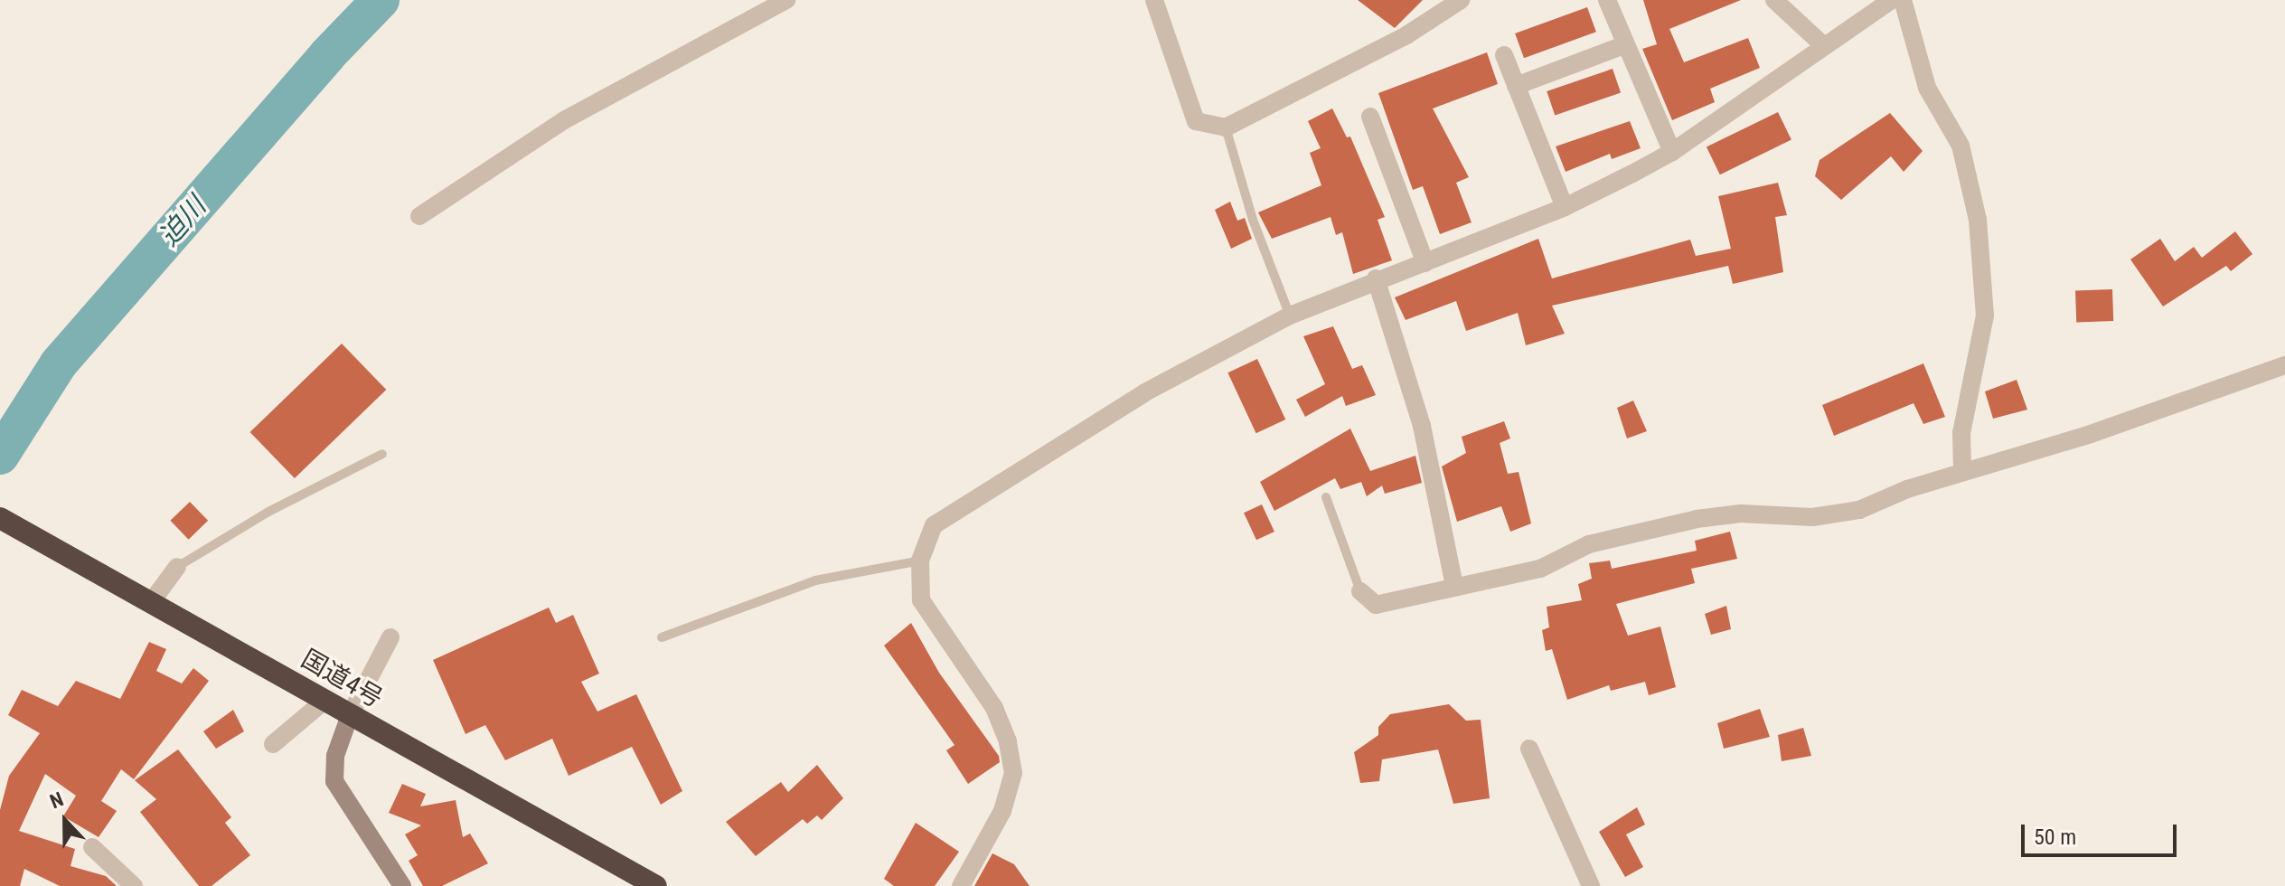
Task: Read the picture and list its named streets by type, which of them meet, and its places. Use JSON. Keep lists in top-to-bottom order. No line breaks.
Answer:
{"streets":{"highway":["国道4号"]},"water":["迫川"],"scale_bar":"50 m","north":"top"}
